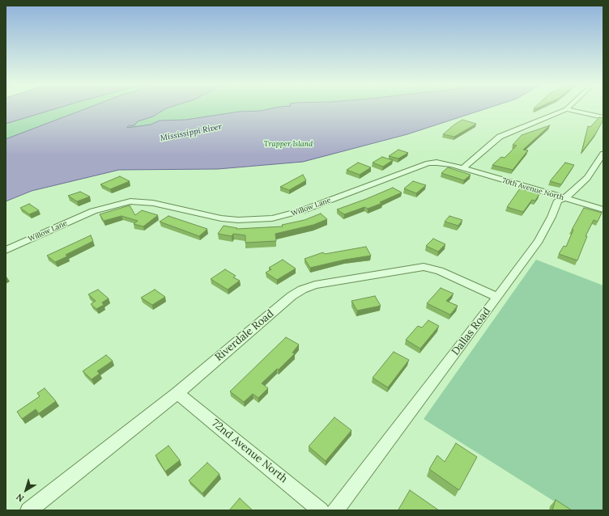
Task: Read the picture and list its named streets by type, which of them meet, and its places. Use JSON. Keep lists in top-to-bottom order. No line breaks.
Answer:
{"streets":{"street":["70th Avenue North","Willow Lane","Dallas Road","Riverdale Road","72nd Avenue North"]},"crossings":[["70th Avenue North","Willow Lane"],["70th Avenue North","Dallas Road"],["Dallas Road","Riverdale Road"],["Riverdale Road","72nd Avenue North"]],"water":["Mississippi River"],"parks":["Trapper Island"],"north":"bottom left"}
